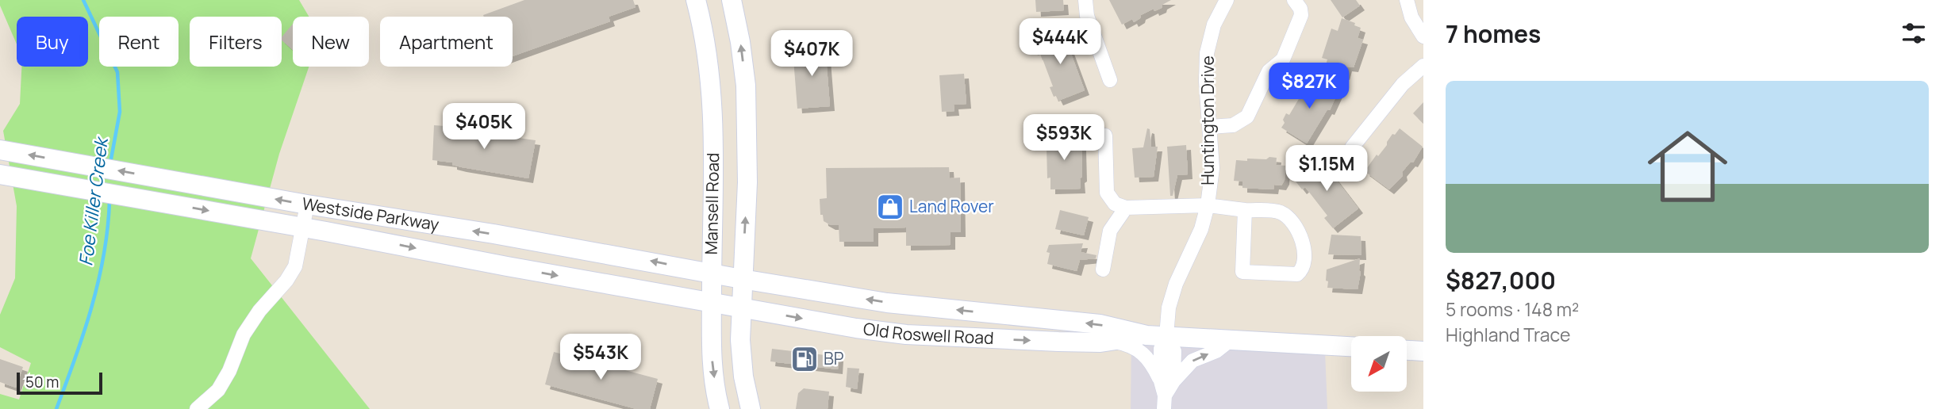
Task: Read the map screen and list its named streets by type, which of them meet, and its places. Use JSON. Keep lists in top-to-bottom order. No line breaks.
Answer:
{"streets":{"main road":["Mansell Road","Westside Parkway","Old Roswell Road"],"street":["Huntington Drive"]},"crossings":[["Huntington Drive","Old Roswell Road"],["Mansell Road","Westside Parkway"],["Mansell Road","Old Roswell Road"],["Westside Parkway","Old Roswell Road"]],"water":["Foe Killer Creek"],"places":{"shop":["Land Rover"],"fuel station":["BP"]},"scale_bar":"50 m","north":"bottom left","page":{"heading":"7 homes","chip":["Buy","Rent","Filters","New","Apartment"],"price":["$444K","$407K","$827K","$405K","$593K","$1.15M","$543K"],"list":[{"name":"$827,000","note":"5 rooms · 148 m² · Highland Trace"}],"scale":"50 m"}}
